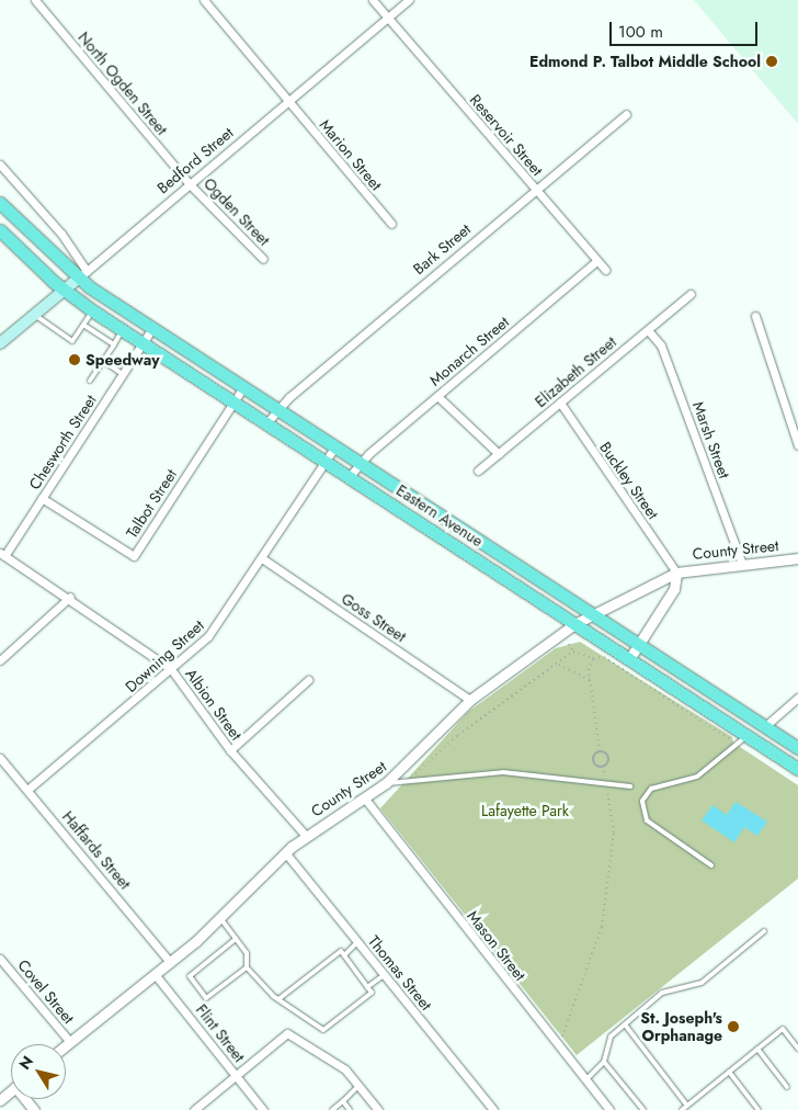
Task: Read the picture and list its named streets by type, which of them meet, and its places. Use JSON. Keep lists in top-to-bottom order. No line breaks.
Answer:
{"streets":{"main road":["Bedford Street","Eastern Avenue"],"street":["North Ogden Street","Reservoir Street","Marion Street","Ogden Street","Bark Street","Monarch Street","Elizabeth Street","Marsh Street","Chesworth Street","Buckley Street","Talbot Street","County Street","Goss Street","Downing Street","Albion Street","Haffards Street","Mason Street","Thomas Street","Covel Street","Flint Street"]},"crossings":[["North Ogden Street","Bedford Street"],["North Ogden Street","Ogden Street"],["Reservoir Street","Bedford Street"],["Reservoir Street","Bark Street"],["Reservoir Street","Monarch Street"],["Marion Street","Bedford Street"],["Bedford Street","Ogden Street"],["Bedford Street","Eastern Avenue"],["Bark Street","Eastern Avenue"],["Monarch Street","Eastern Avenue"],["Elizabeth Street","Marsh Street"],["Elizabeth Street","Buckley Street"],["Marsh Street","County Street"],["Chesworth Street","Talbot Street"],["Chesworth Street","Eastern Avenue"],["Chesworth Street","Albion Street"],["Buckley Street","County Street"],["Talbot Street","Eastern Avenue"],["Eastern Avenue","County Street"],["Eastern Avenue","Downing Street"],["County Street","Goss Street"],["County Street","Albion Street"],["County Street","Haffards Street"],["County Street","Mason Street"],["County Street","Thomas Street"],["County Street","Covel Street"],["County Street","Flint Street"],["Goss Street","Downing Street"],["Downing Street","Albion Street"],["Downing Street","Haffards Street"]],"parks":["Lafayette Park"],"places":["Edmond P. Talbot Middle School","Speedway","St. Joseph's Orphanage"],"scale_bar":"100 m","north":"top left"}
